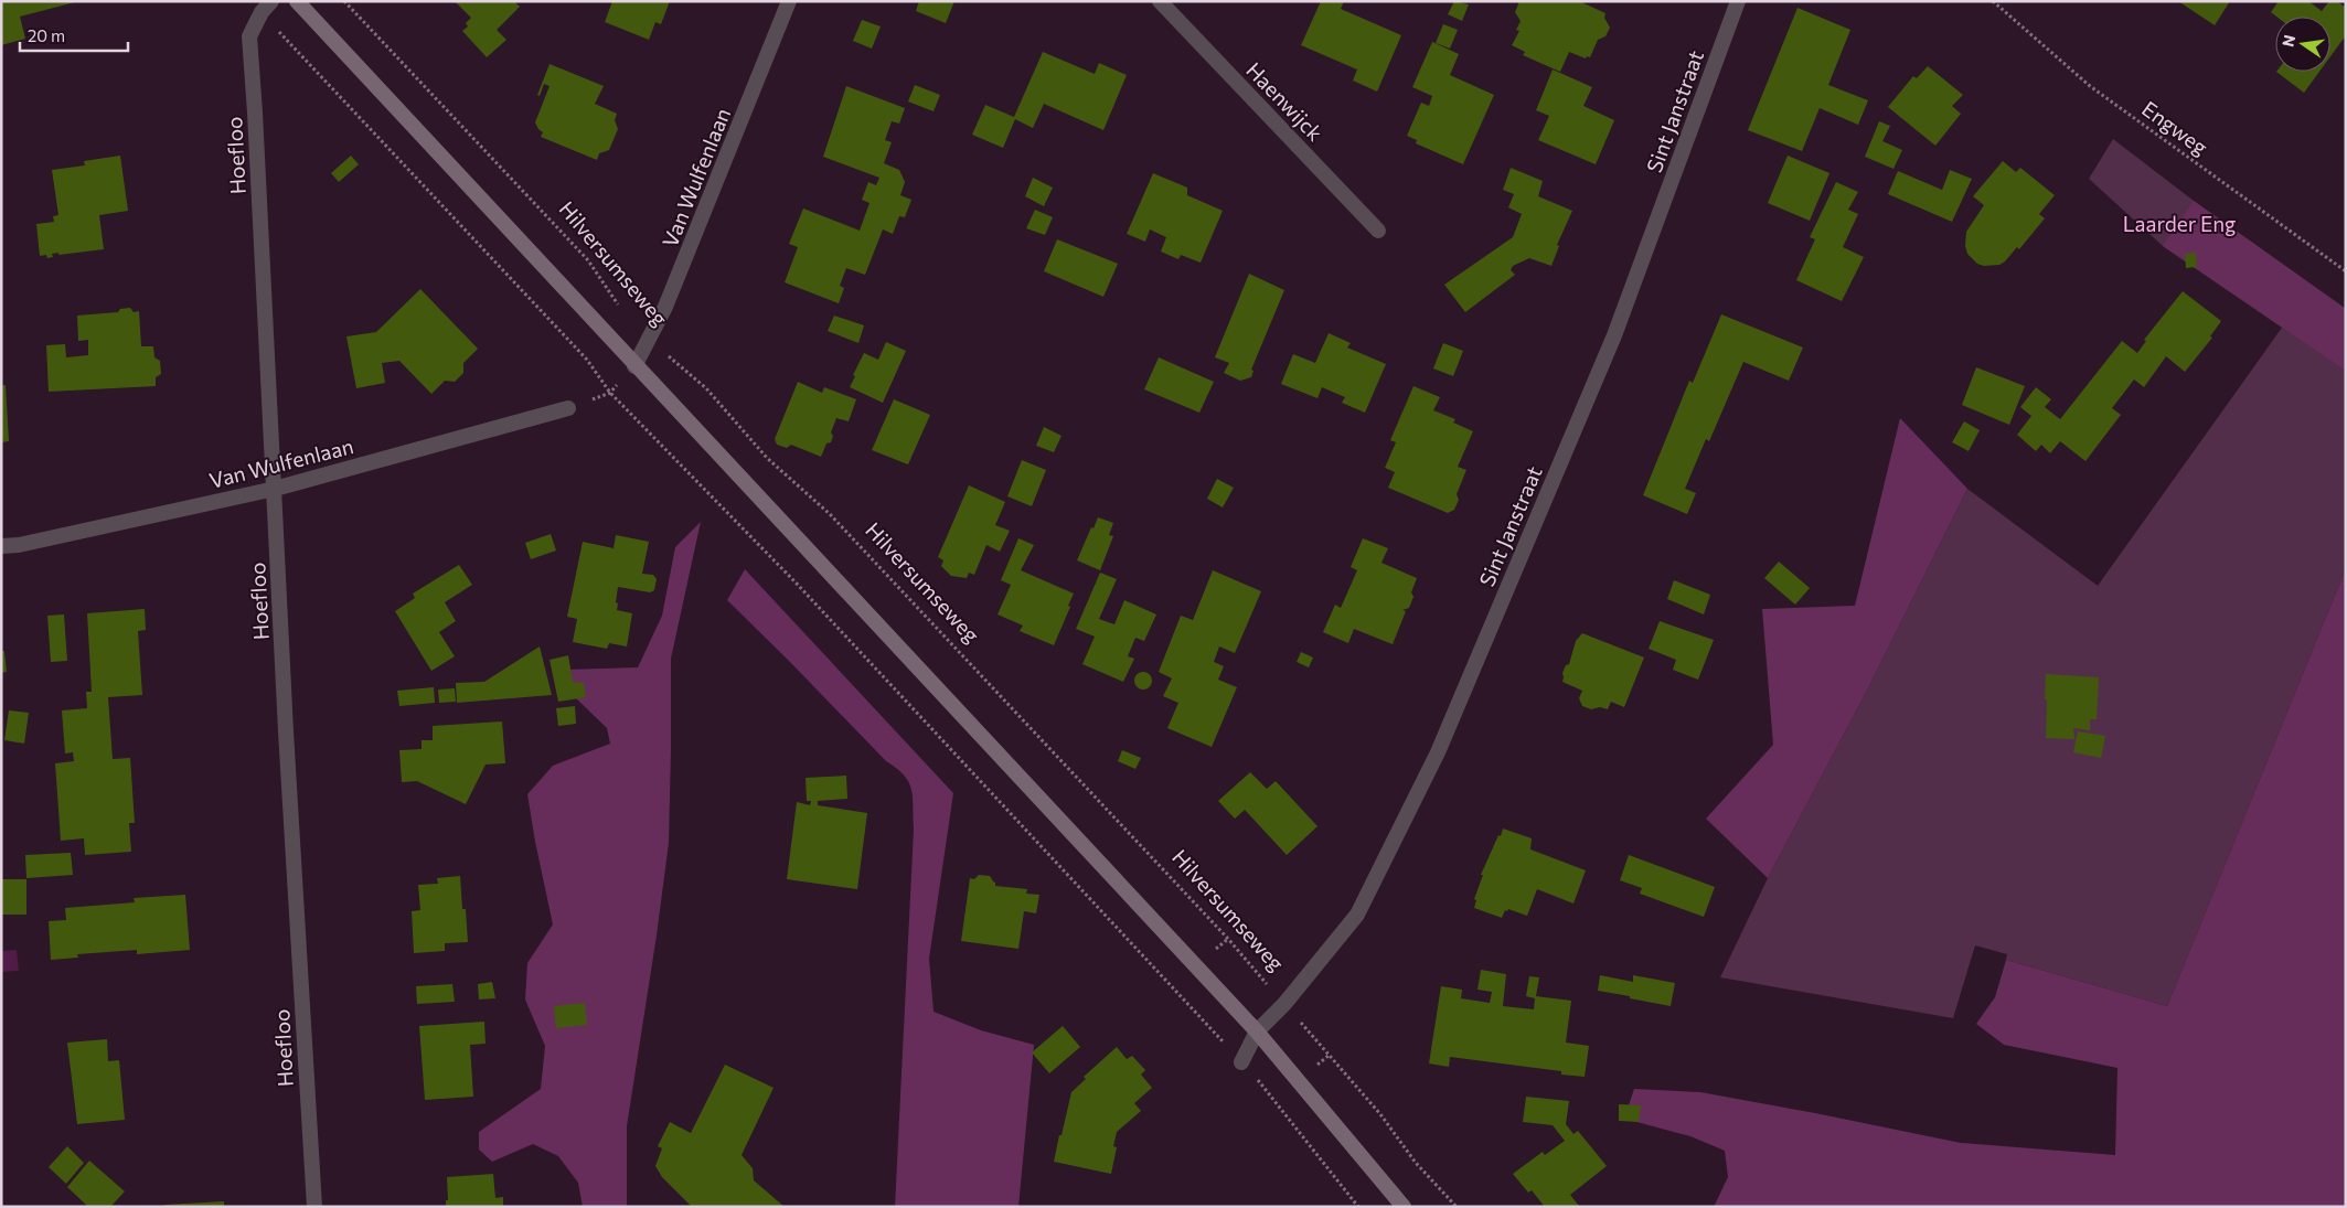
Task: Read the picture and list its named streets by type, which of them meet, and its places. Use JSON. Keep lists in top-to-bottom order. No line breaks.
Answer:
{"streets":{"street":["Haenwijck","Sint Janstraat","Hoefloo","Van Wulfenlaan"],"path":["Engweg","Hilversumseweg"]},"crossings":[["Sint Janstraat","Hilversumseweg"],["Hoefloo","Van Wulfenlaan"],["Van Wulfenlaan","Hilversumseweg"]],"parks":["Laarder Eng"],"scale_bar":"20 m","north":"left"}
